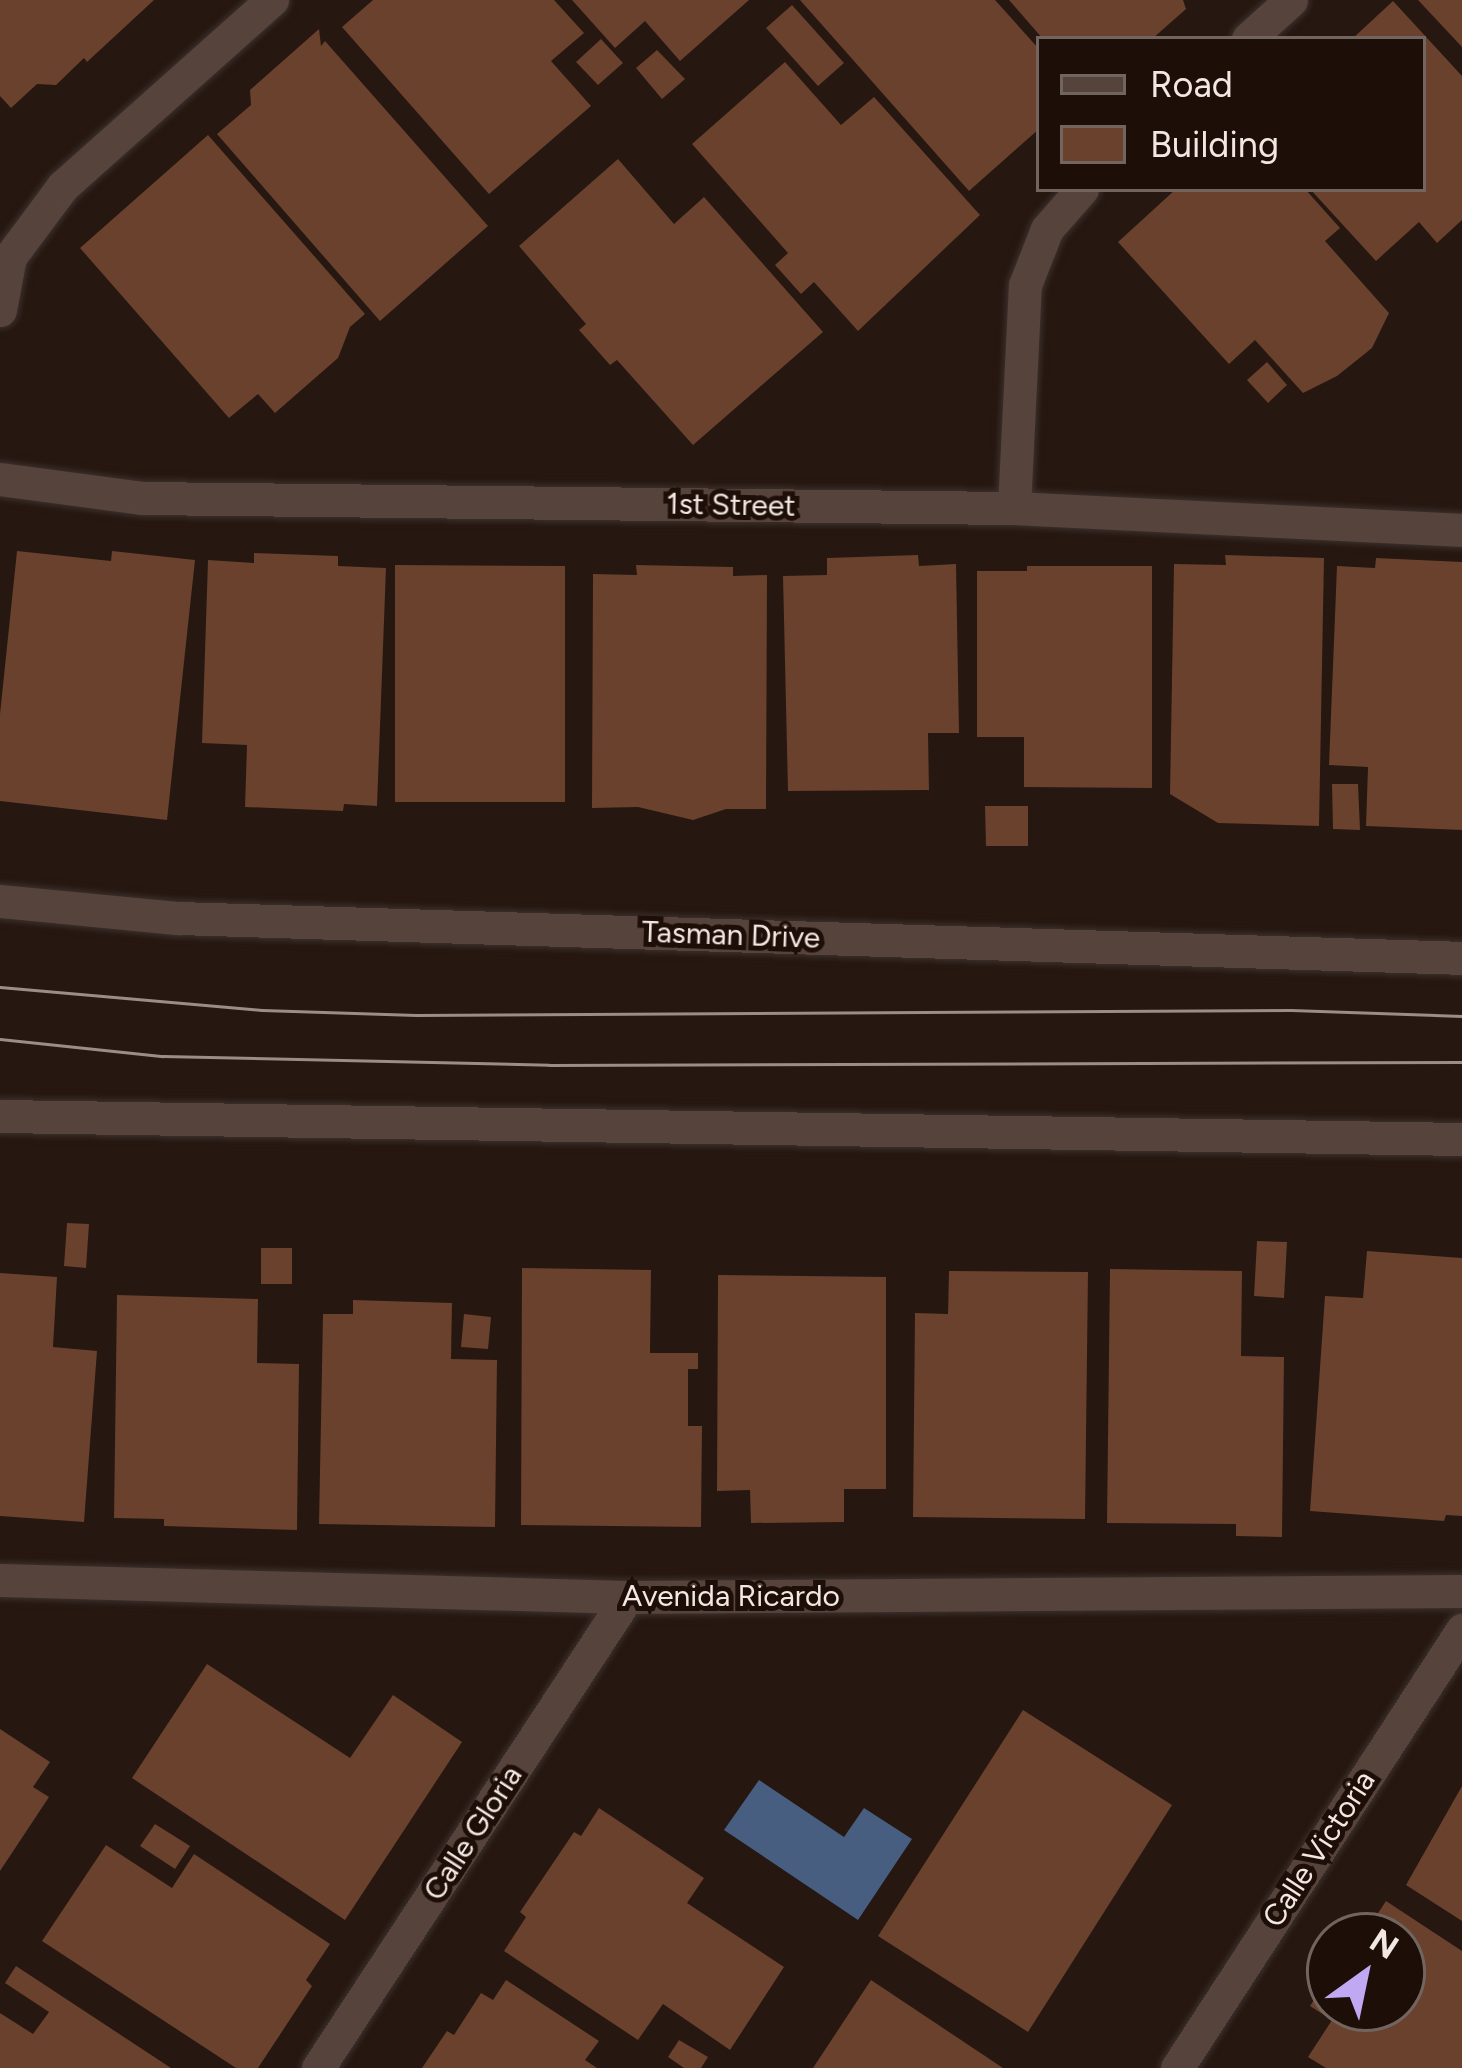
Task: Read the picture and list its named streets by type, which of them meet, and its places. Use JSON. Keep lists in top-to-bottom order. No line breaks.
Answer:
{"streets":{"street":["1st Street","Tasman Drive","Avenida Ricardo","Calle Gloria","Calle Victoria"]},"crossings":[["Avenida Ricardo","Calle Gloria"]],"legend":["Road","Building"],"north":"top right"}
